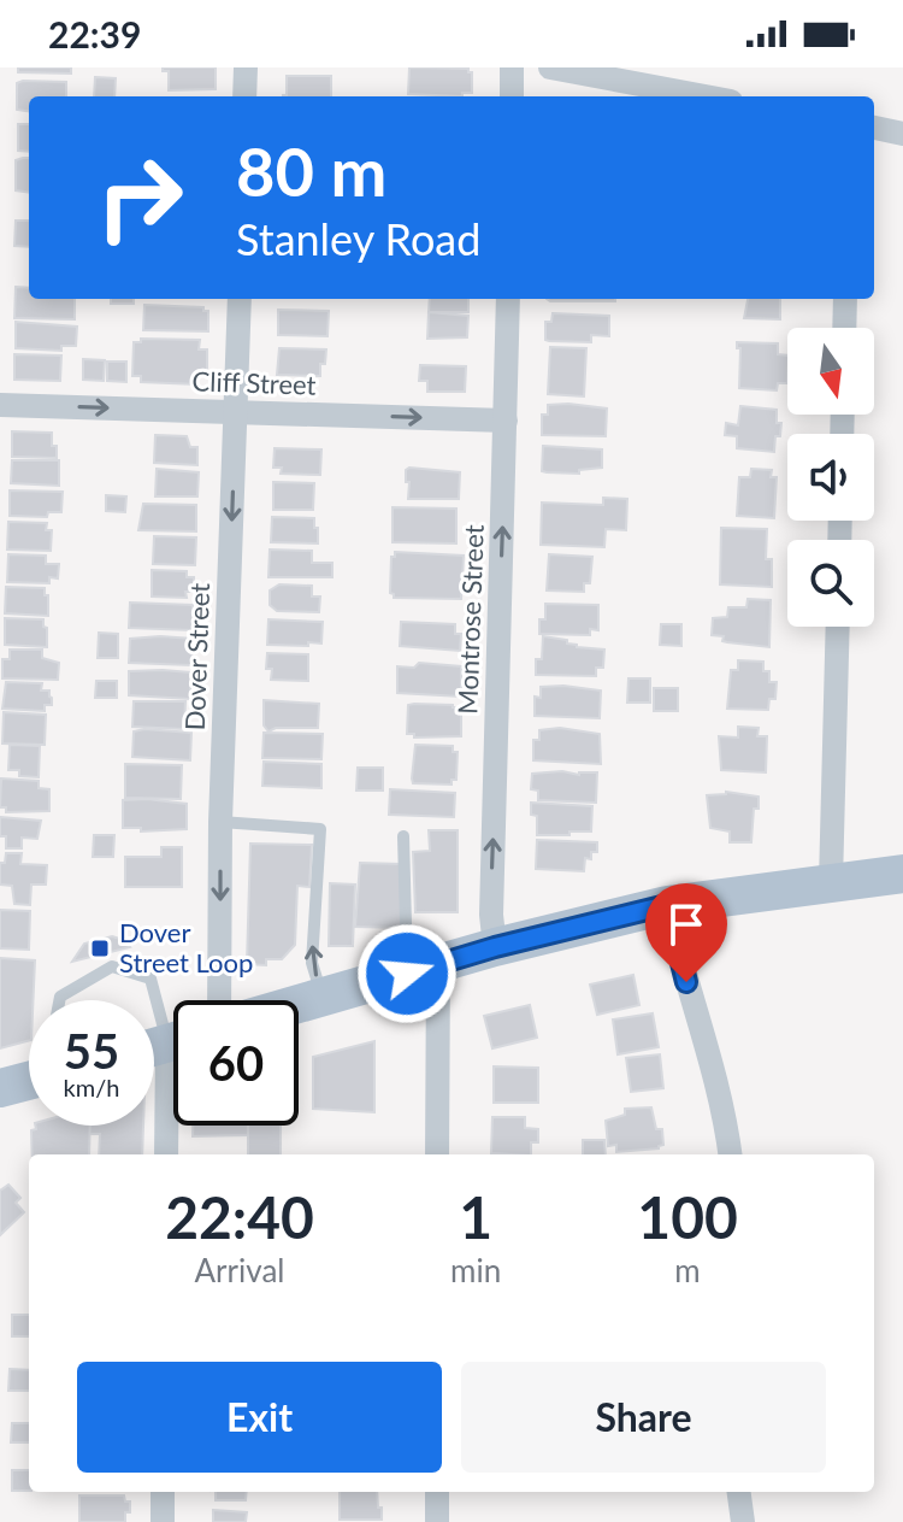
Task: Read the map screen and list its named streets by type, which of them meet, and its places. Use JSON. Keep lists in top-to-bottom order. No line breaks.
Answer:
{"streets":{"street":["Cliff Street","Montrose Street","Dover Street"]},"crossings":[["Cliff Street","Montrose Street"],["Cliff Street","Dover Street"]],"one_way":["Cliff Street","Montrose Street","Dover Street"],"places":{"transit":["Dover Street Loop"]},"north":"bottom","page":{"status":"22:39","turn":["80 m","Stanley Road"],"speed":"55 km/h","limit":"60","eta":["22:40","Arrival","1","min","100","m"],"buttons":["Exit","Share"]}}
